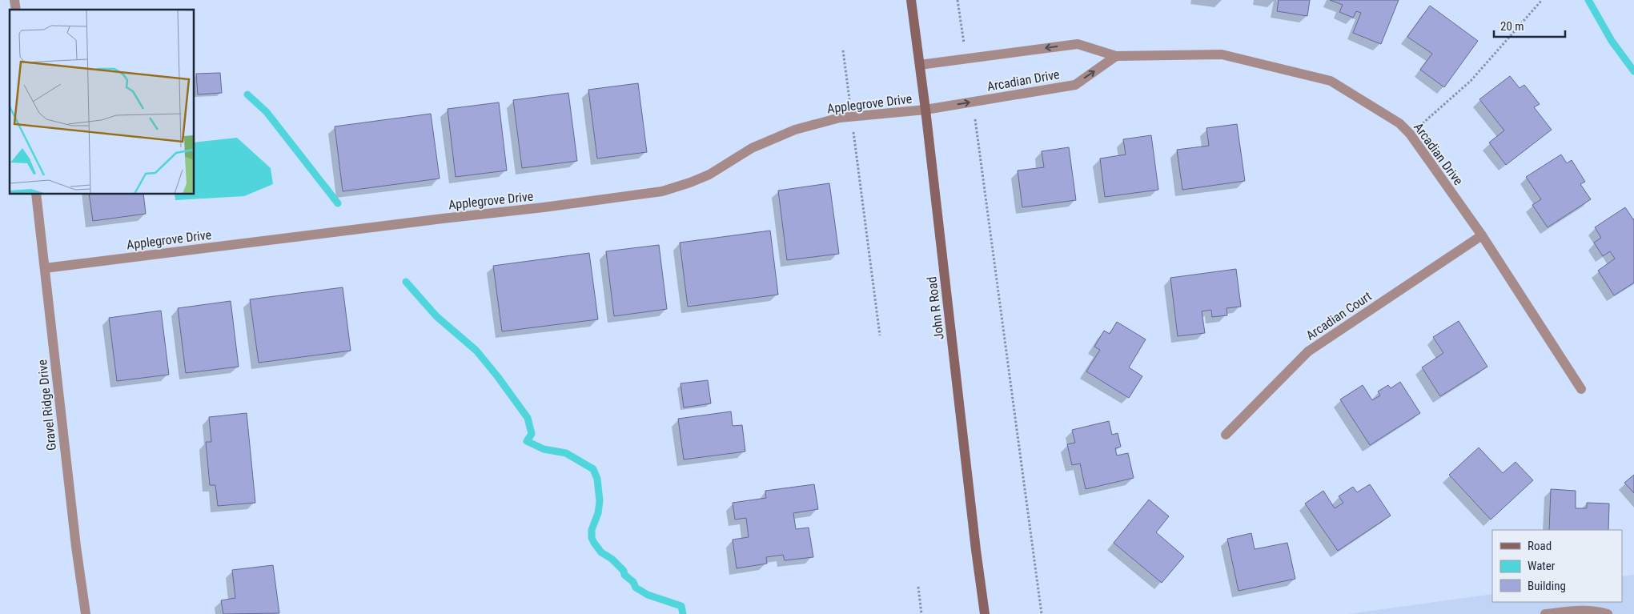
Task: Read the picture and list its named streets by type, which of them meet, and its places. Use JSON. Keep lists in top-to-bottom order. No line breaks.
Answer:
{"streets":{"main road":["John R Road"],"street":["Arcadian Drive","Applegrove Drive","Arcadian Court","Gravel Ridge Drive"]},"crossings":[["Arcadian Drive","Applegrove Drive"],["Arcadian Drive","John R Road"],["Arcadian Drive","Arcadian Court"],["Applegrove Drive","John R Road"],["Applegrove Drive","Gravel Ridge Drive"]],"legend":["Road","Water","Building"],"scale_bar":"20 m"}
